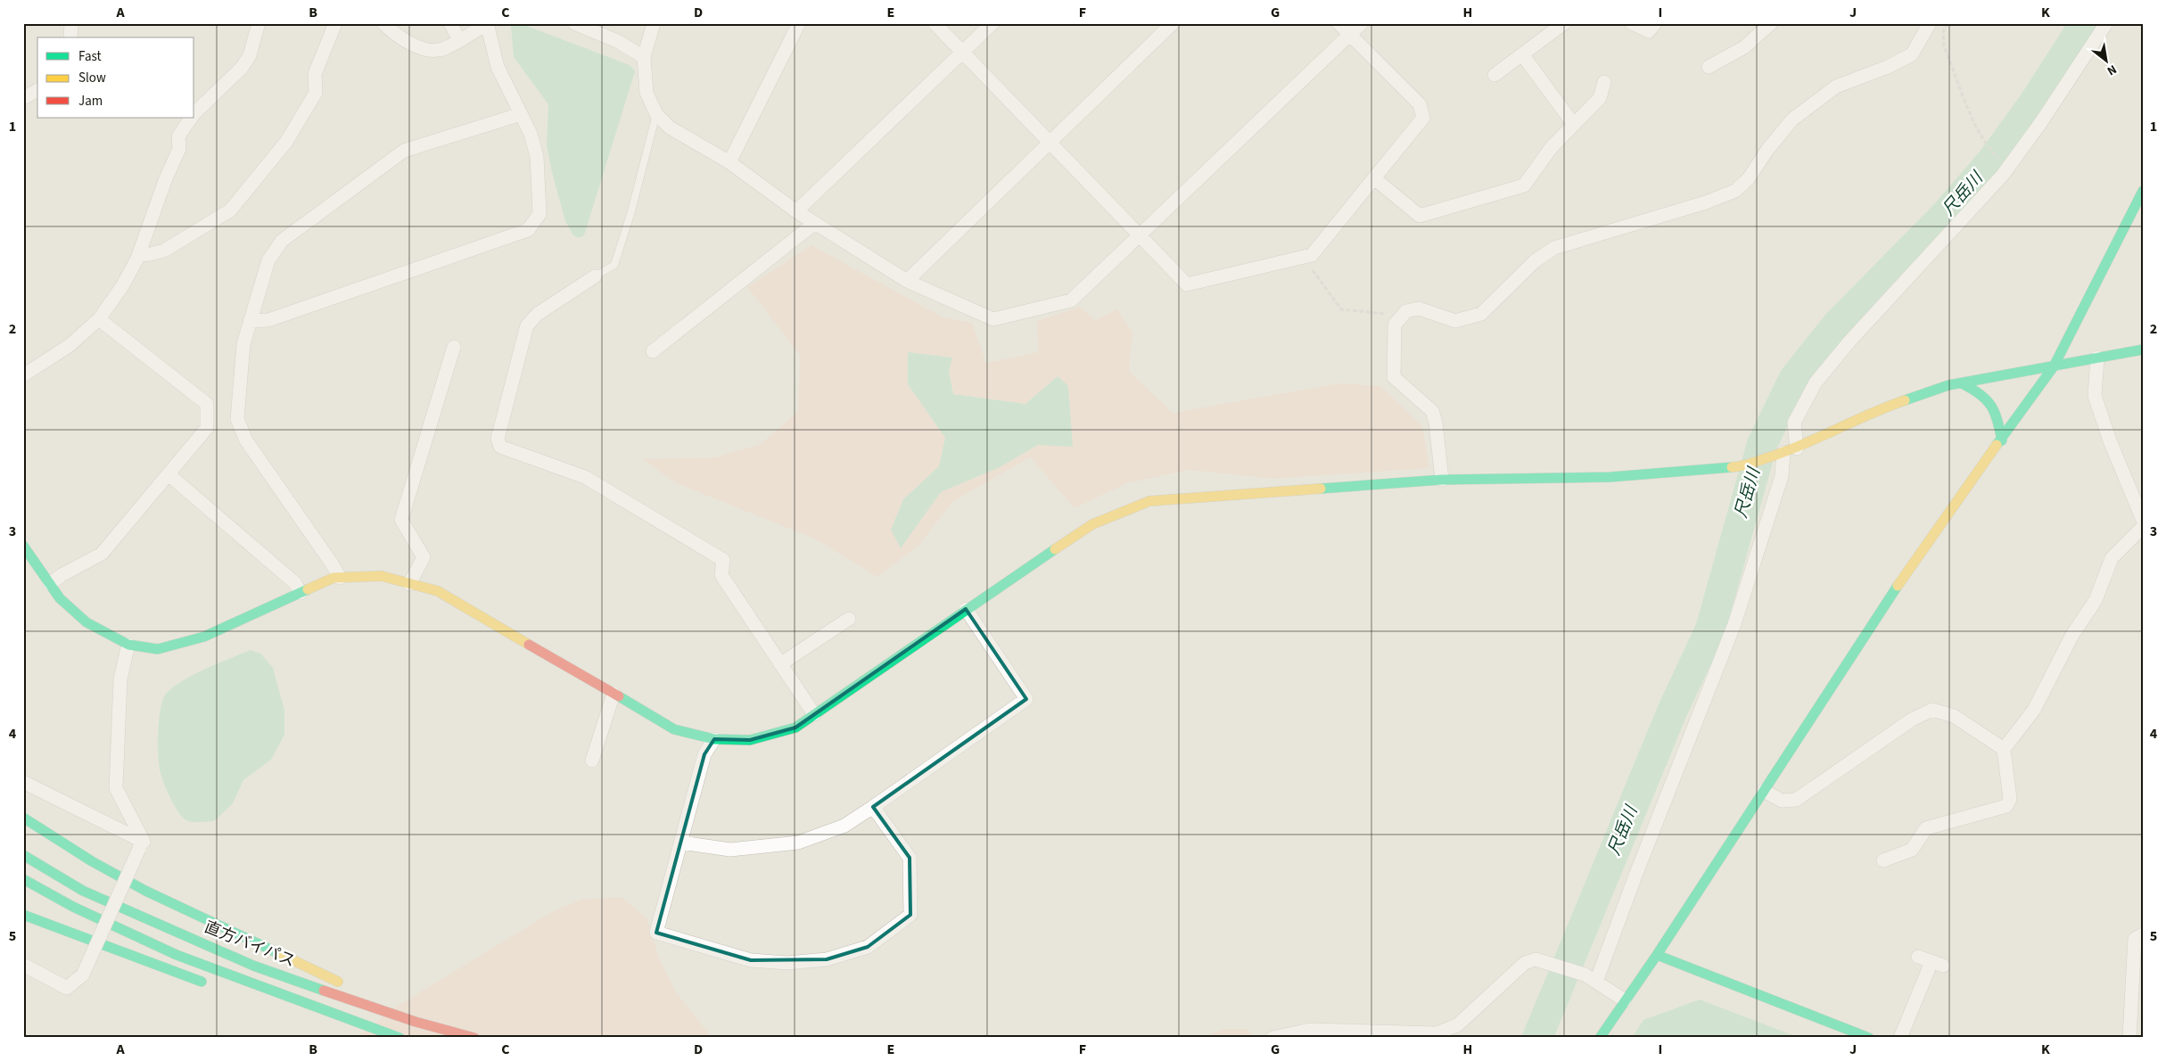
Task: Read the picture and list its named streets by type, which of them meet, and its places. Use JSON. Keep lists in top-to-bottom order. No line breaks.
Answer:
{"streets":{"main road":["直方バイパス"]},"water":["尺岳川"],"legend":["Fast","Slow","Jam"],"north":"bottom right","grid":{"columns":["A","B","C","D","E","F","G","H","I","J","K"],"rows":["1","2","3","4","5"]}}
